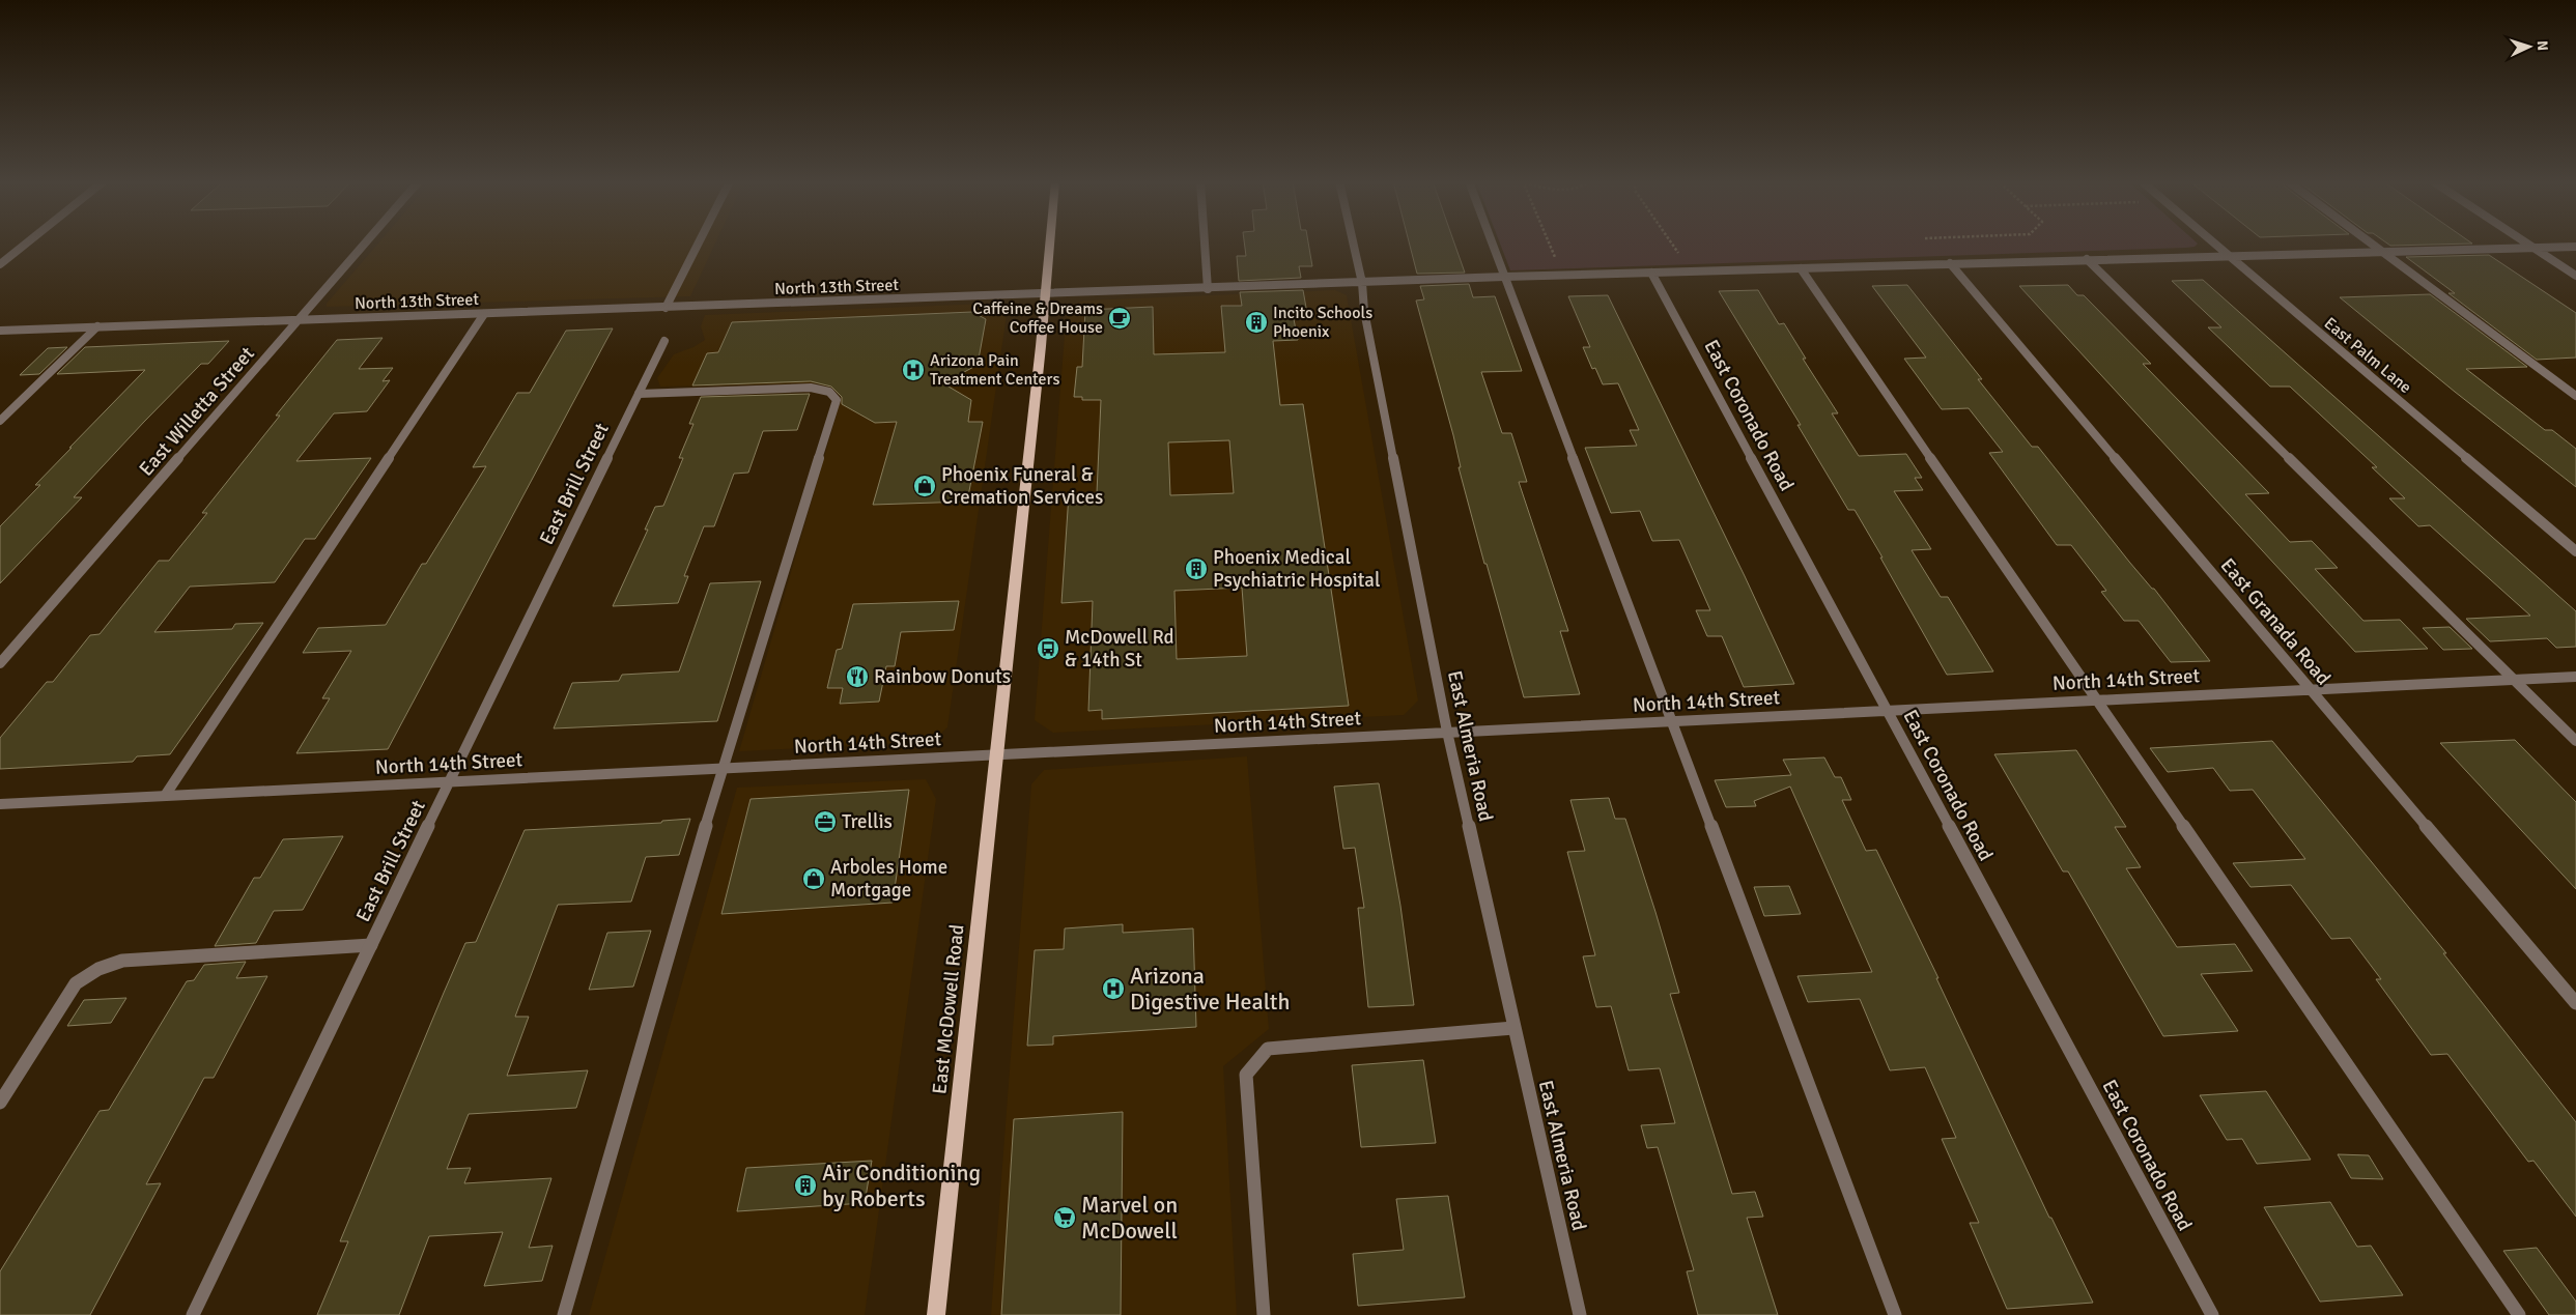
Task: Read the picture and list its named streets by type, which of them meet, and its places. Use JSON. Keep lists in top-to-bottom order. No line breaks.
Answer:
{"streets":{"main road":["East McDowell Road"],"street":["North 13th Street","East Palm Lane","East Willetta Street","East Coronado Road","East Brill Street","East Granada Road","North 14th Street","East Almeria Road"]},"crossings":[["North 13th Street","East Palm Lane"],["North 13th Street","East Willetta Street"],["North 13th Street","East Coronado Road"],["North 13th Street","East Granada Road"],["North 13th Street","East Almeria Road"],["North 13th Street","East McDowell Road"],["East Coronado Road","North 14th Street"],["East Brill Street","North 14th Street"],["East Granada Road","North 14th Street"],["North 14th Street","East Almeria Road"],["North 14th Street","East McDowell Road"]],"places":{"cafe":["Caffeine & Dreams Coffee House"],"building":["Incito Schools Phoenix","Phoenix Medical Psychiatric Hospital","Air Conditioning by Roberts"],"hospital":["Arizona Pain Treatment Centers","Arizona Digestive Health"],"shop":["Phoenix Funeral & Cremation Services","Arboles Home Mortgage"],"bus stop":["McDowell Rd & 14th St"],"restaurant":["Rainbow Donuts"],"office":["Trellis"],"supermarket":["Marvel on McDowell"]},"north":"right"}
